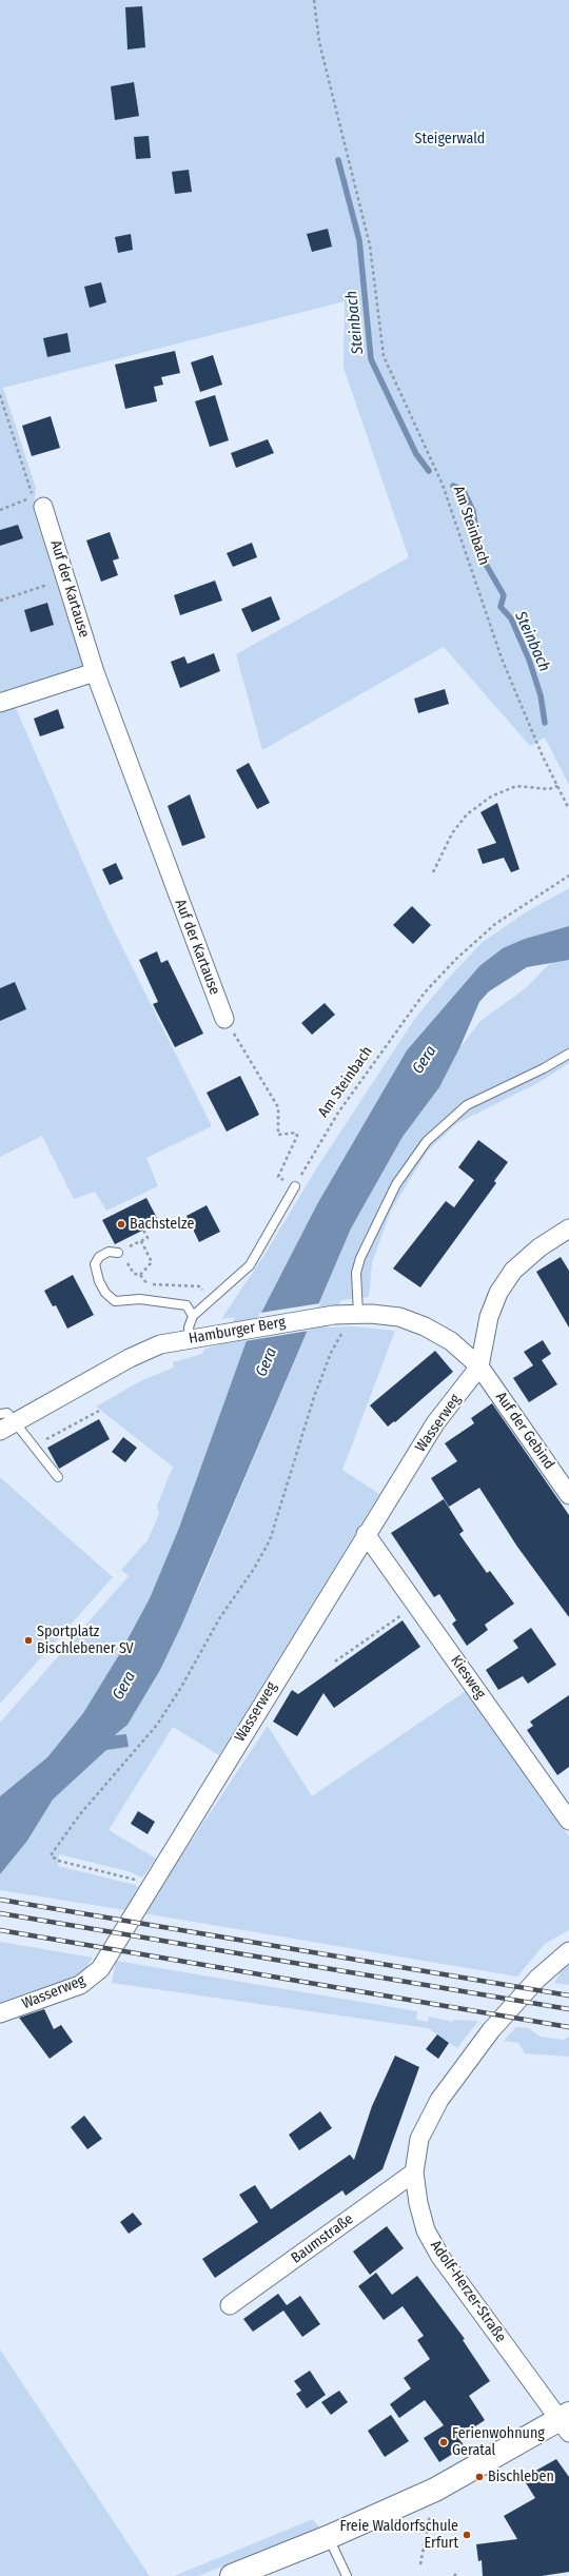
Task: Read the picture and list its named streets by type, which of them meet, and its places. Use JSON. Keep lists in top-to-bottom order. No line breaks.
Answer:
{"streets":{"street":["Auf der Kartause","Hamburger Berg","Wasserweg","Auf der Gebind","Kiesweg","Baumstraße","Adolf-Herzer-Straße"],"path":["Am Steinbach"]},"crossings":[["Hamburger Berg","Wasserweg"],["Hamburger Berg","Auf der Gebind"],["Wasserweg","Auf der Gebind"],["Wasserweg","Kiesweg"],["Baumstraße","Adolf-Herzer-Straße"]],"water":["Steinbach","Gera"],"parks":["Steigerwald"],"places":["Bachstelze","Sportplatz Bischlebener SV","Ferienwohnung Geratal","Bischleben","Freie Waldorfschule Erfurt"]}
